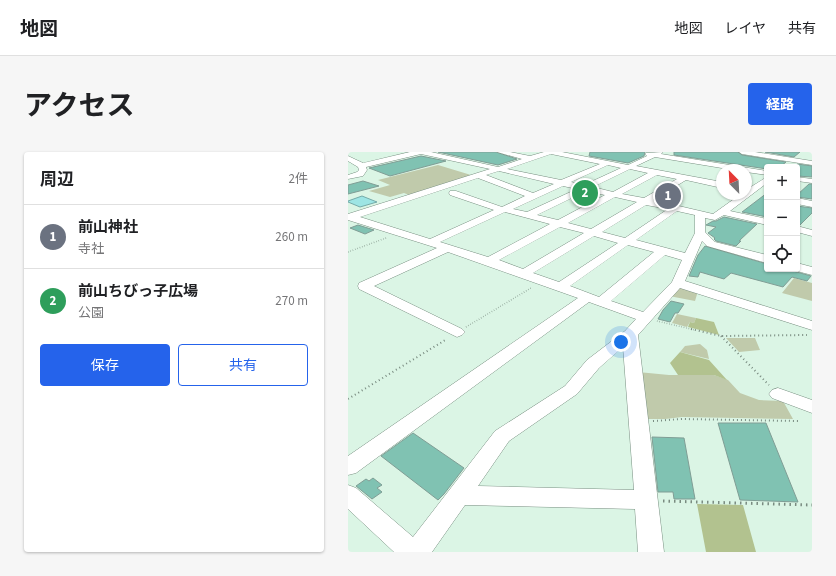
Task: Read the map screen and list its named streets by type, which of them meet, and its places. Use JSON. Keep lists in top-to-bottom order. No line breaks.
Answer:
{"north":"top left","page":{"header":"地図","nav":["地図","レイヤ","共有"],"title":"アクセス","buttons":["経路",["保存","共有"]],"heading":["周辺","2件"],"map_buttons":["+","−"],"pins":["2","1"],"list":[{"mark":"1","name":"前山神社","note":"寺社","value":"260 m"},{"mark":"2","name":"前山ちびっ子広場","note":"公園","value":"270 m"}]}}
